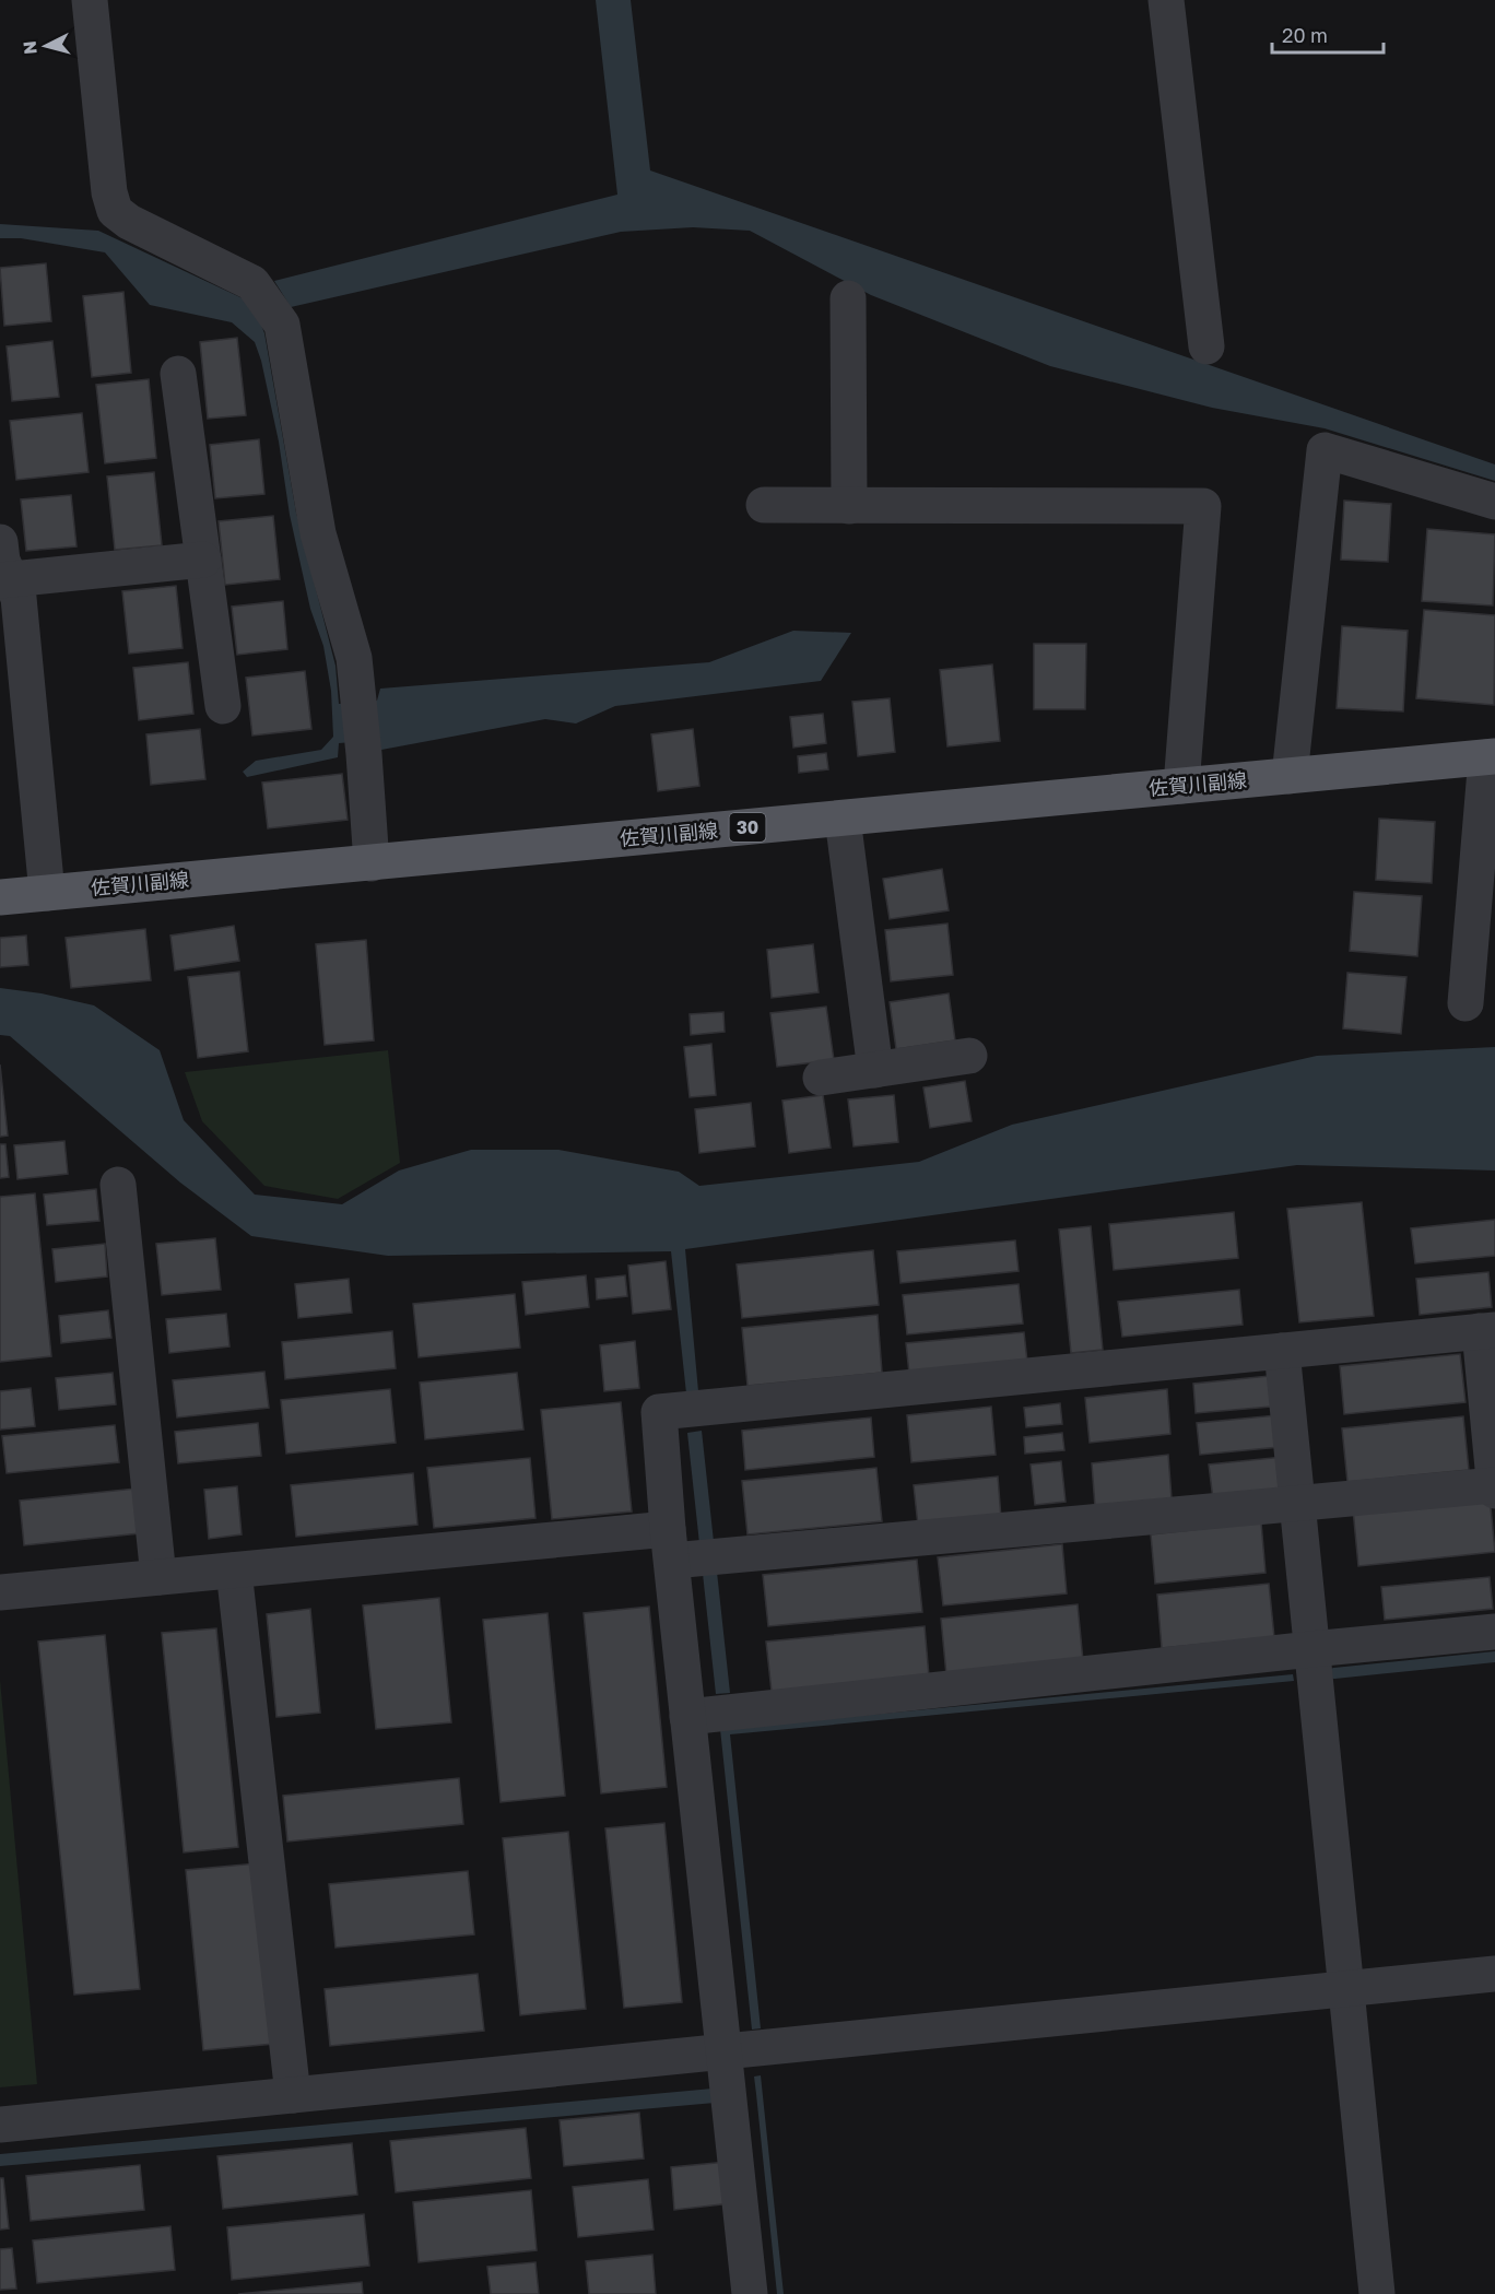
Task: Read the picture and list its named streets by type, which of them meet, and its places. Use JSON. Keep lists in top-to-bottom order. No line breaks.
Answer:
{"streets":{"main road":["佐賀川副線","30"]},"scale_bar":"20 m","north":"left"}
